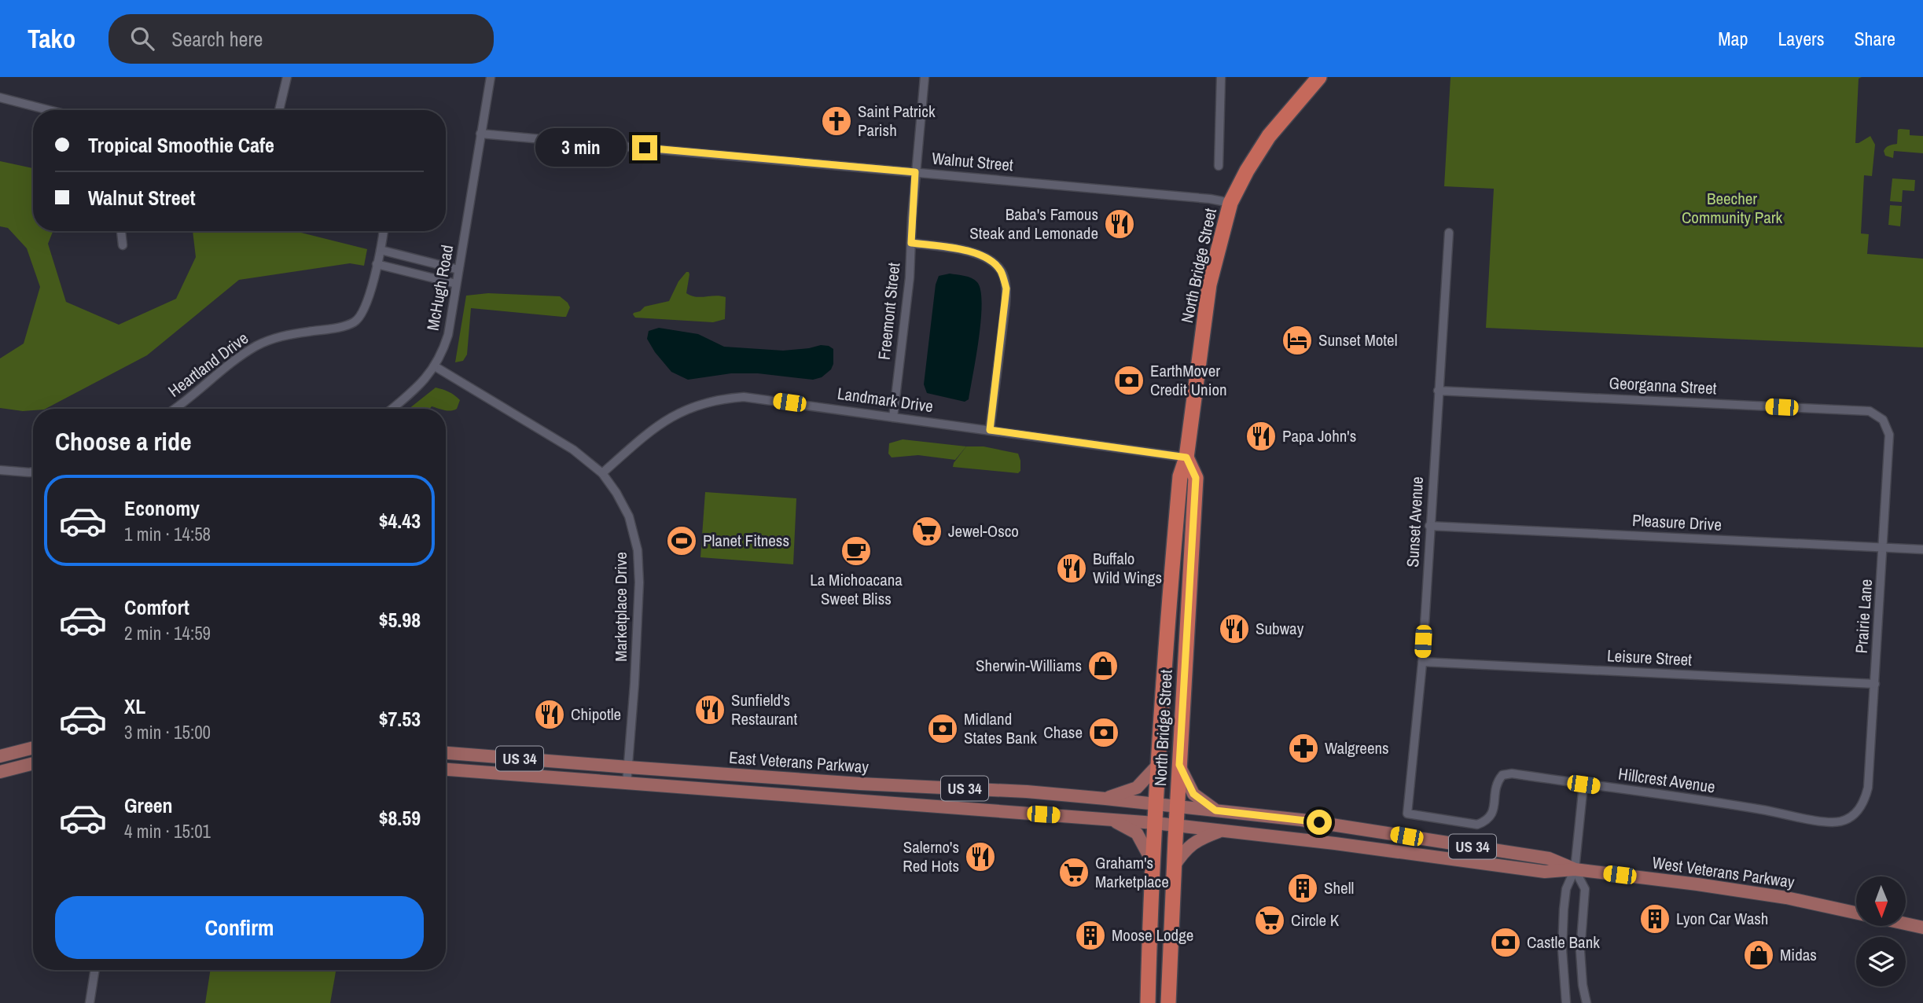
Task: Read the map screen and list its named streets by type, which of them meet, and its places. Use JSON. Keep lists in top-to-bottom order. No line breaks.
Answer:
{"streets":{"highway":["North Bridge Street"],"main road":["US 34","East Veterans Parkway","West Veterans Parkway"],"street":["Walnut Street","McHugh Road","Freemont Street","Heartland Drive","Georganna Street","Landmark Drive","Sunset Avenue","Pleasure Drive","Marketplace Drive","Prairie Lane","Leisure Street","Hillcrest Avenue"]},"crossings":[["Walnut Street","North Bridge Street"],["Walnut Street","McHugh Road"],["Walnut Street","Freemont Street"],["North Bridge Street","Landmark Drive"],["North Bridge Street","East Veterans Parkway"],["North Bridge Street","West Veterans Parkway"],["McHugh Road","Marketplace Drive"],["Freemont Street","Landmark Drive"],["Georganna Street","Sunset Avenue"],["Georganna Street","Prairie Lane"],["Landmark Drive","Marketplace Drive"],["Sunset Avenue","Pleasure Drive"],["Sunset Avenue","Leisure Street"],["Sunset Avenue","Hillcrest Avenue"],["Pleasure Drive","Prairie Lane"],["Marketplace Drive","East Veterans Parkway"],["Prairie Lane","Leisure Street"],["Prairie Lane","Hillcrest Avenue"],["East Veterans Parkway","West Veterans Parkway"]],"parks":["Beecher Community Park"],"places":{"church":["Saint Patrick Parish"],"restaurant":["Baba's Famous Steak and Lemonade","Papa John's","Buffalo Wild Wings","Subway","Sunfield's Restaurant","Chipotle","Salerno's Red Hots"],"hotel":["Sunset Motel"],"bank":["EarthMover Credit Union","Midland States Bank","Chase","Castle Bank"],"supermarket":["Jewel-Osco","Graham's Marketplace","Circle K"],"sports":["Planet Fitness"],"cafe":["La Michoacana Sweet Bliss"],"shop":["Sherwin-Williams","Midas"],"pharmacy":["Walgreens"],"building":["Shell","Lyon Car Wash","Moose Lodge"]},"north":"bottom","page":{"header":"Tako","search":"Search here","nav":["Map","Layers","Share"],"banner":["Tropical Smoothie Cafe","Walnut Street"],"bubble":"3 min","heading":"Choose a ride","list":[{"name":"Economy","note":"1 min · 14:58","value":"$4.43"},{"name":"Comfort","note":"2 min · 14:59","value":"$5.98"},{"name":"XL","note":"3 min · 15:00","value":"$7.53"},{"name":"Green","note":"4 min · 15:01","value":"$8.59"}],"buttons":"Confirm"}}
